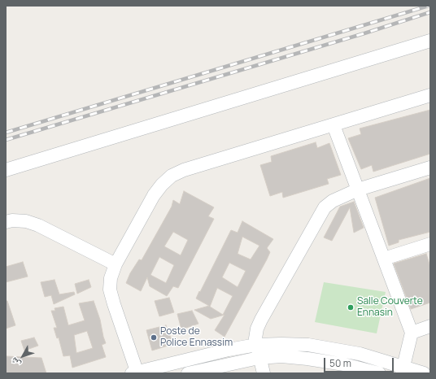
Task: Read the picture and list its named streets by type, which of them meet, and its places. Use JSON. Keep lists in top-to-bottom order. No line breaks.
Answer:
{"places":["Salle Couverte Ennasin","Poste de Police Ennassim"],"scale_bar":"50 m","north":"bottom left"}
